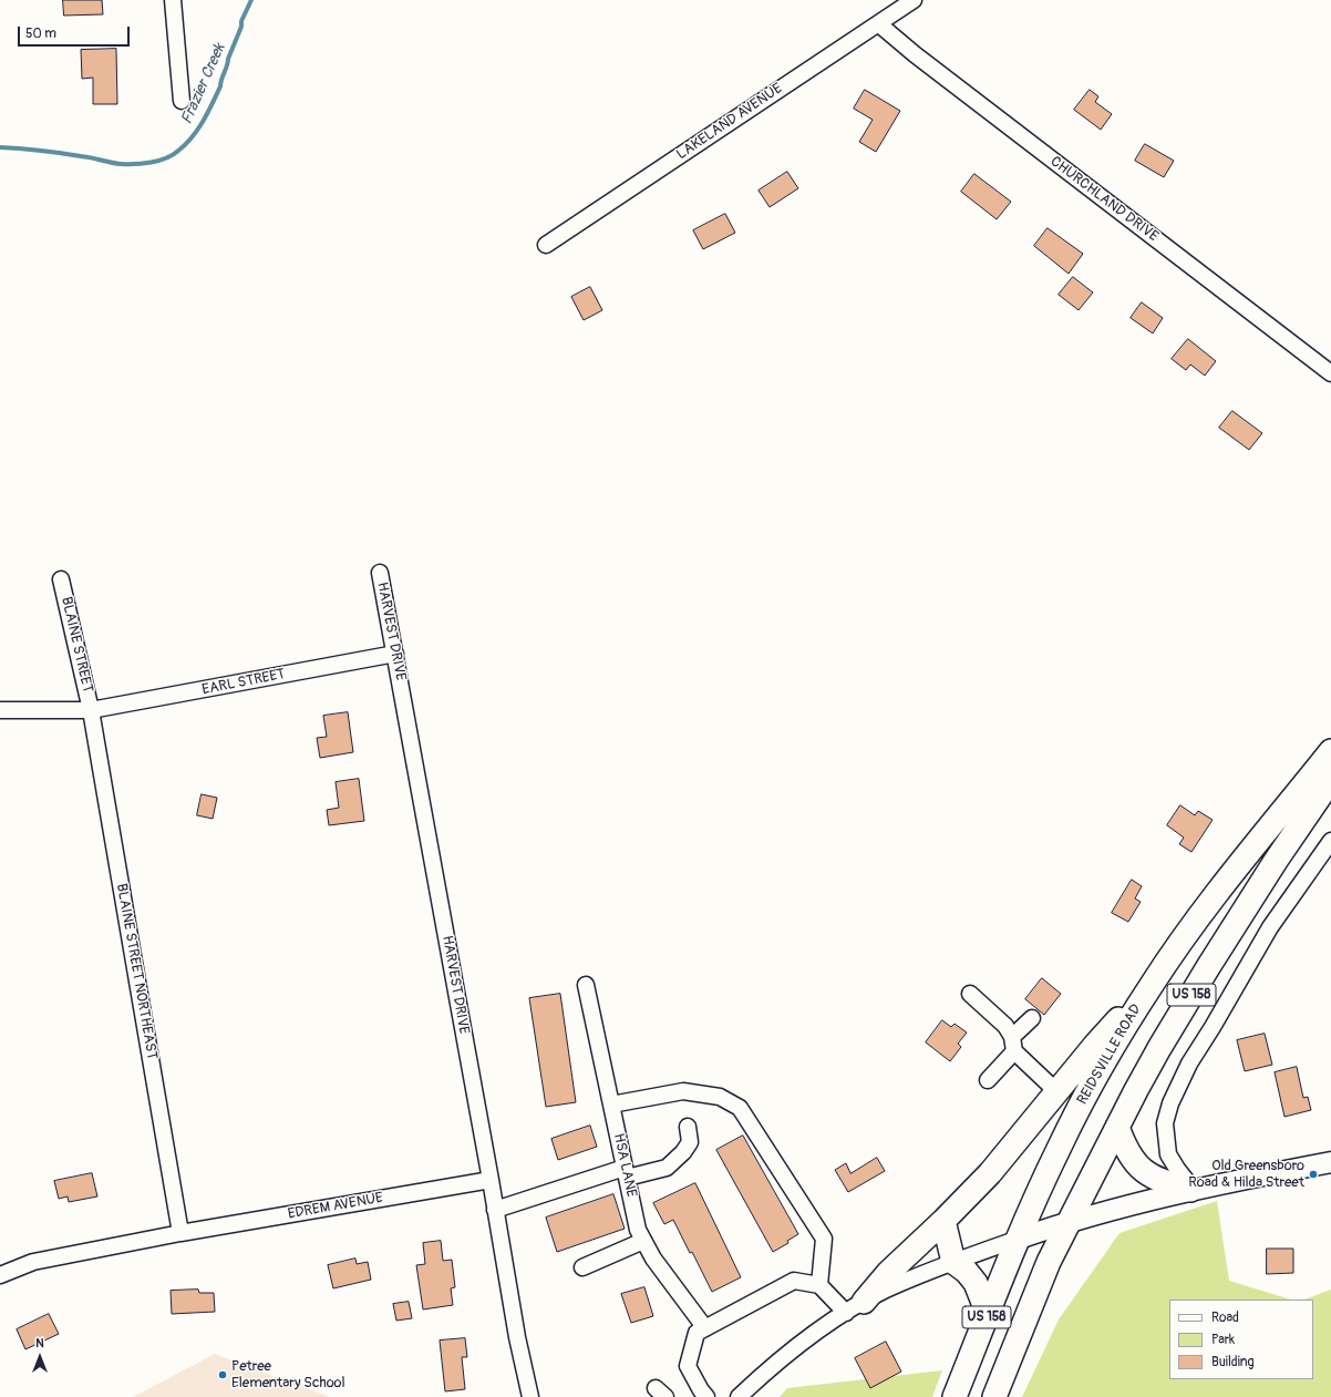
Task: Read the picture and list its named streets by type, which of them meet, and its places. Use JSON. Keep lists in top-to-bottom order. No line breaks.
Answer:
{"streets":{"highway":["US 158","REIDSVILLE ROAD"],"street":["LAKELAND AVENUE","CHURCHLAND DRIVE","HARVEST DRIVE","BLAINE STREET","EARL STREET","BLAINE STREET NORTHEAST","HSA LANE","EDREM AVENUE"]},"crossings":[["LAKELAND AVENUE","CHURCHLAND DRIVE"],["HARVEST DRIVE","EARL STREET"],["HARVEST DRIVE","EDREM AVENUE"],["BLAINE STREET","EARL STREET"],["BLAINE STREET","BLAINE STREET NORTHEAST"],["EARL STREET","BLAINE STREET NORTHEAST"],["BLAINE STREET NORTHEAST","EDREM AVENUE"]],"water":["Frazier Creek"],"places":["Old Greensboro Road & Hilda Street","Petree Elementary School"],"legend":["Road","Park","Building"],"scale_bar":"50 m","north":"top"}
